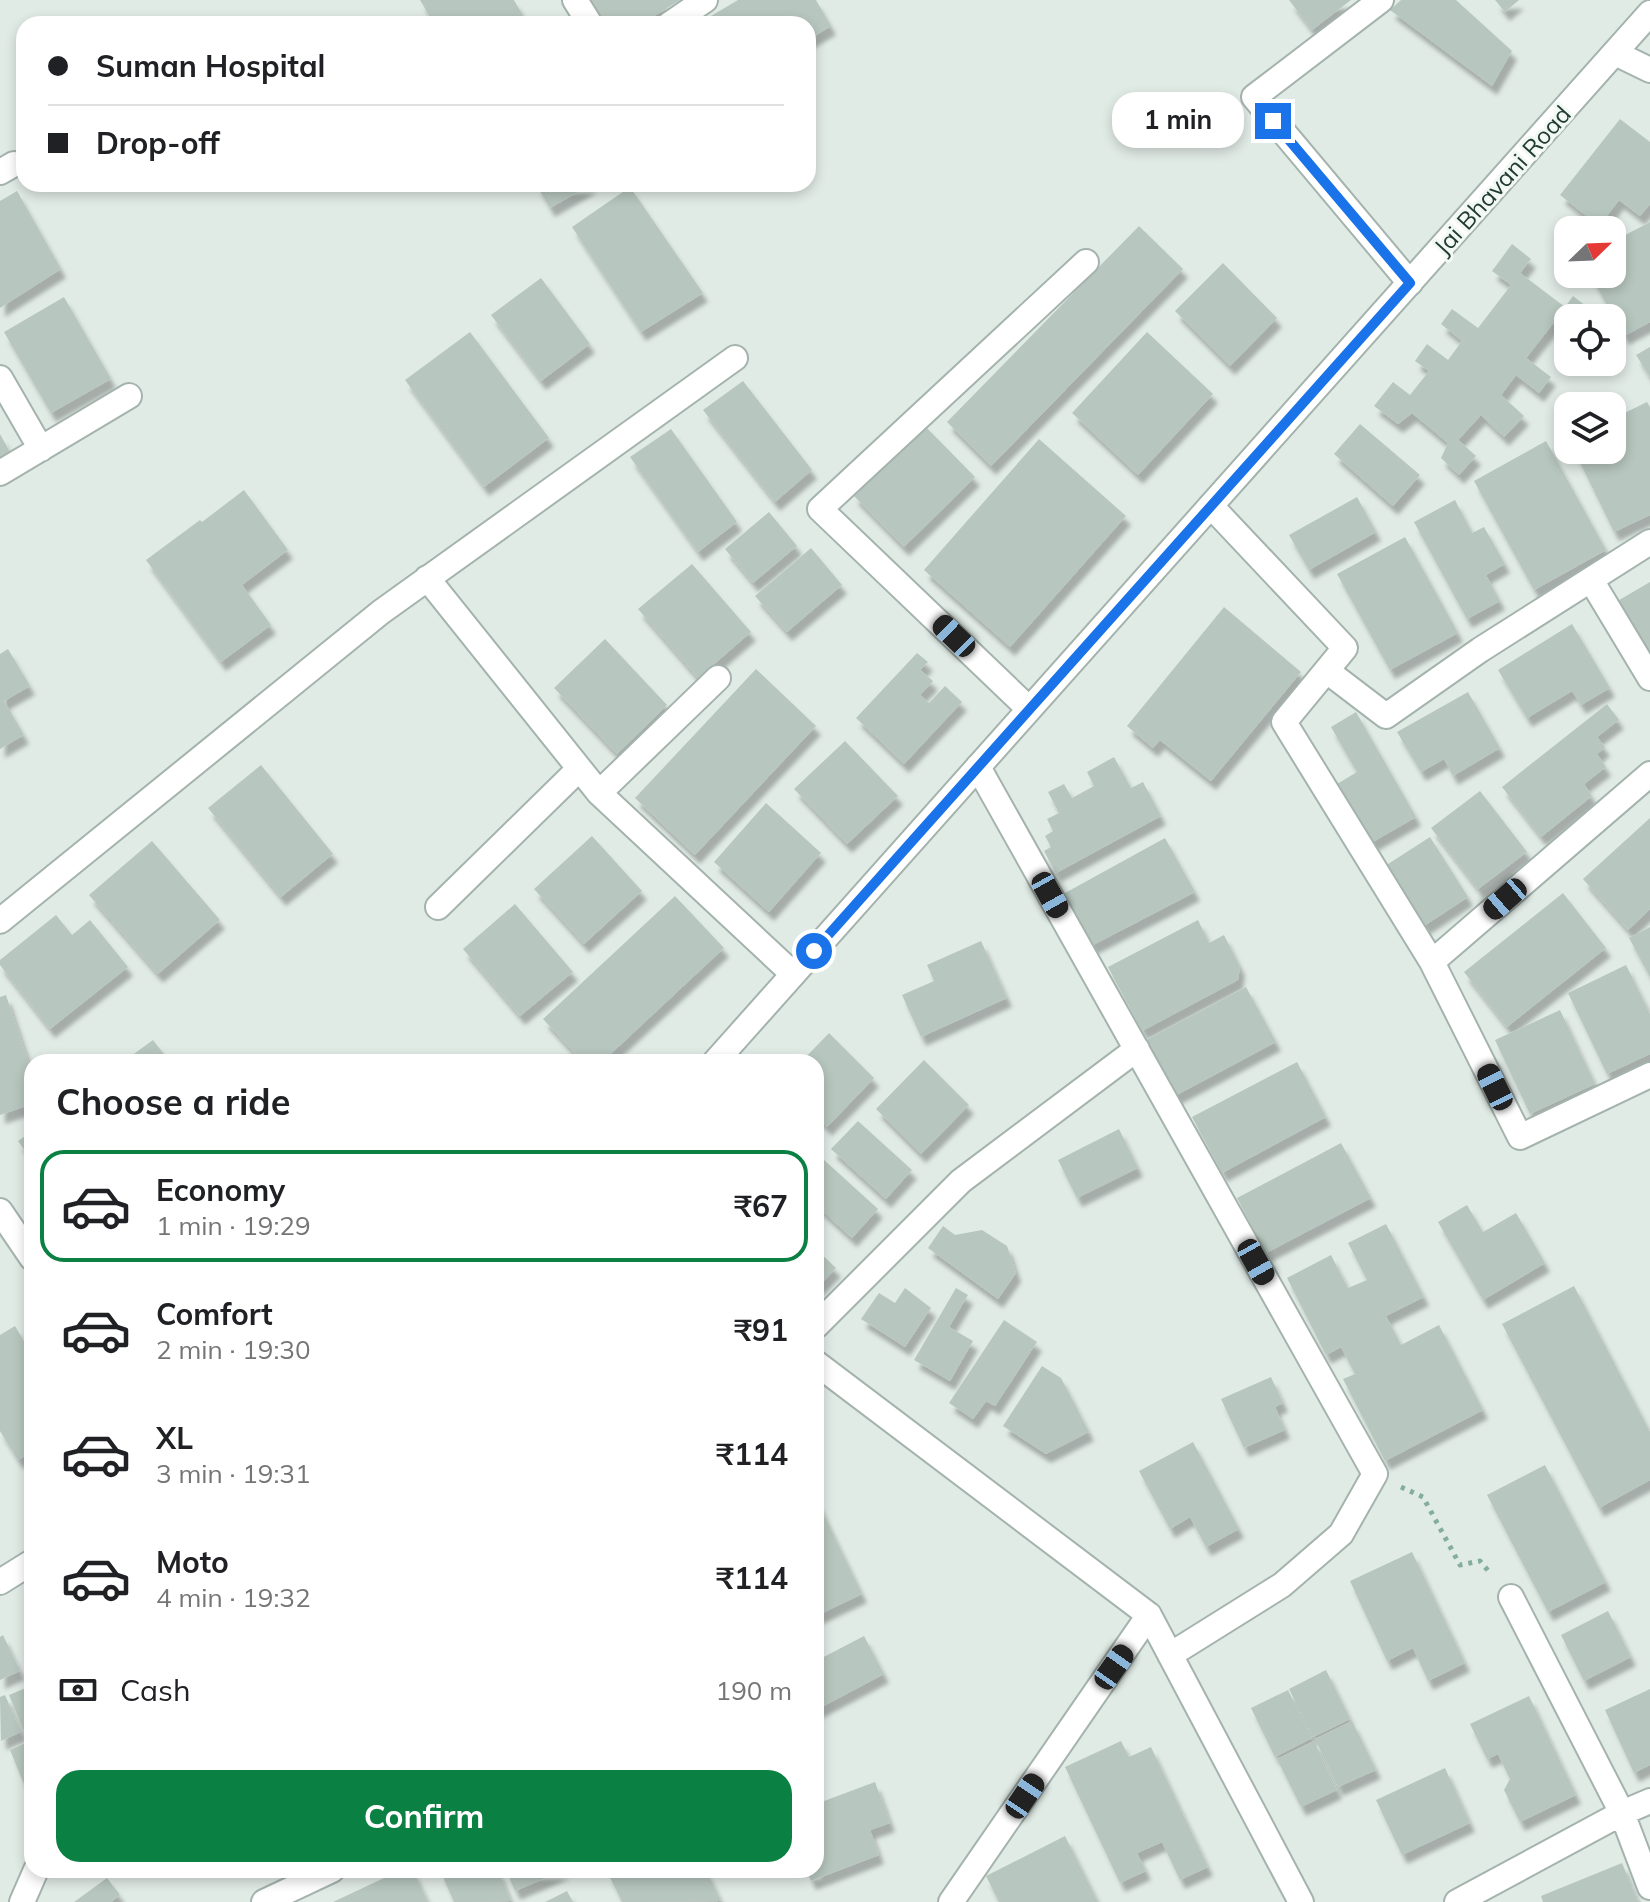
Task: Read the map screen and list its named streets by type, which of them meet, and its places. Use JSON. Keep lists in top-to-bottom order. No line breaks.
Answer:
{"streets":{"street":["Jai Bhavani Road"]},"north":"top right","page":{"banner":["Suman Hospital","Drop-off"],"bubble":"1 min","heading":"Choose a ride","list":[{"name":"Economy","note":"1 min · 19:29","value":"₹67"},{"name":"Comfort","note":"2 min · 19:30","value":"₹91"},{"name":"XL","note":"3 min · 19:31","value":"₹114"},{"name":"Moto","note":"4 min · 19:32","value":"₹114"}],"pay":["Cash","190 m"],"buttons":"Confirm"}}
